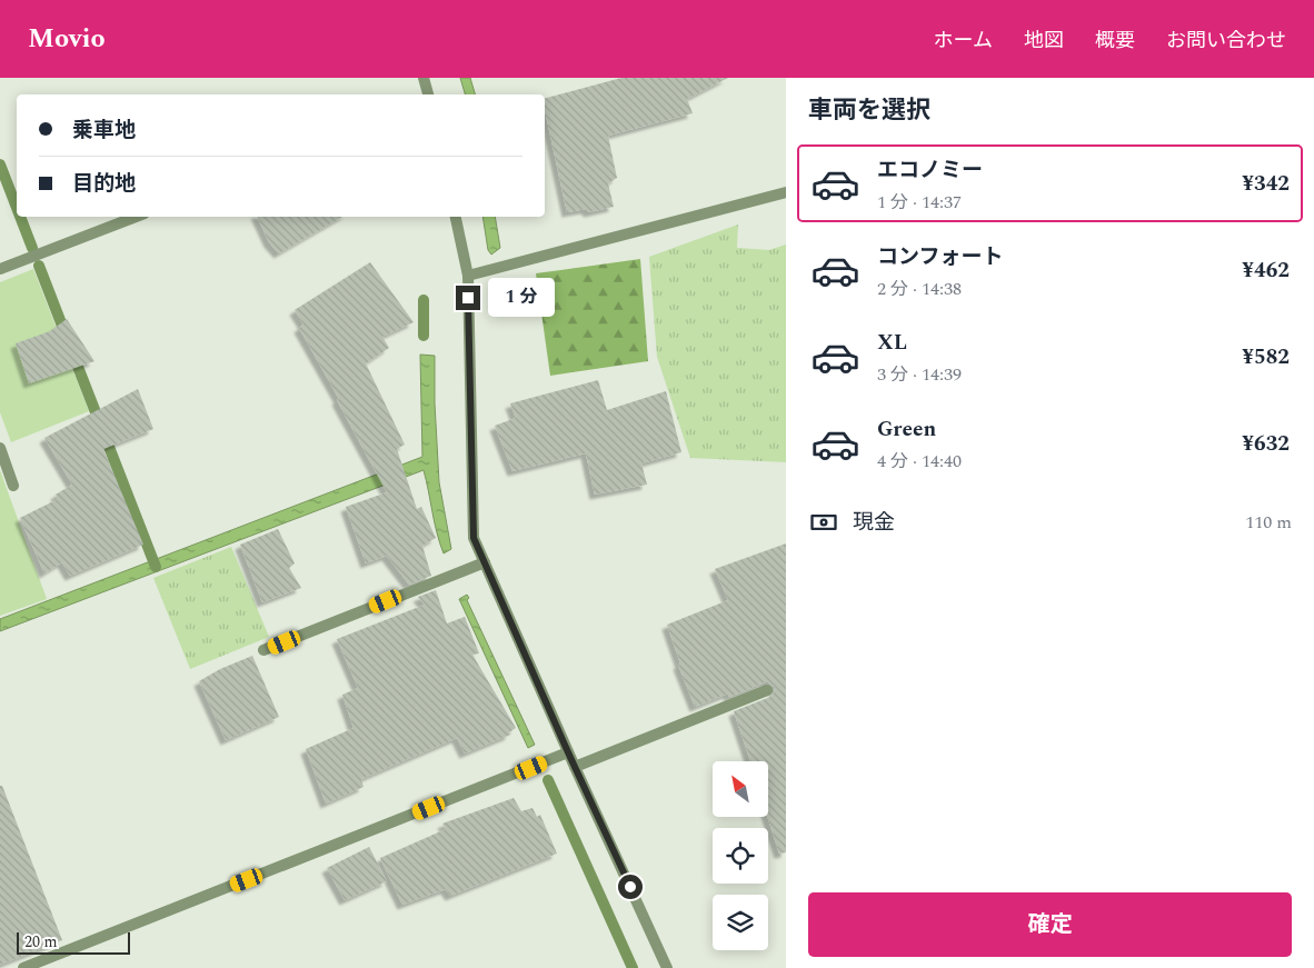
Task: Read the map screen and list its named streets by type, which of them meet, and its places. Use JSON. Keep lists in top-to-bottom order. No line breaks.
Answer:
{"scale_bar":"20 m","north":"top left","page":{"header":"Movio","nav":["ホーム","地図","概要","お問い合わせ"],"heading":"車両を選択","banner":["乗車地","目的地"],"list":[{"name":"エコノミー","note":"1 分 · 14:37","value":"¥342"},{"name":"コンフォート","note":"2 分 · 14:38","value":"¥462"},{"name":"XL","note":"3 分 · 14:39","value":"¥582"},{"name":"Green","note":"4 分 · 14:40","value":"¥632"}],"bubble":"1 分","pay":["現金","110 m"],"buttons":"確定","scale":"20 m"}}
